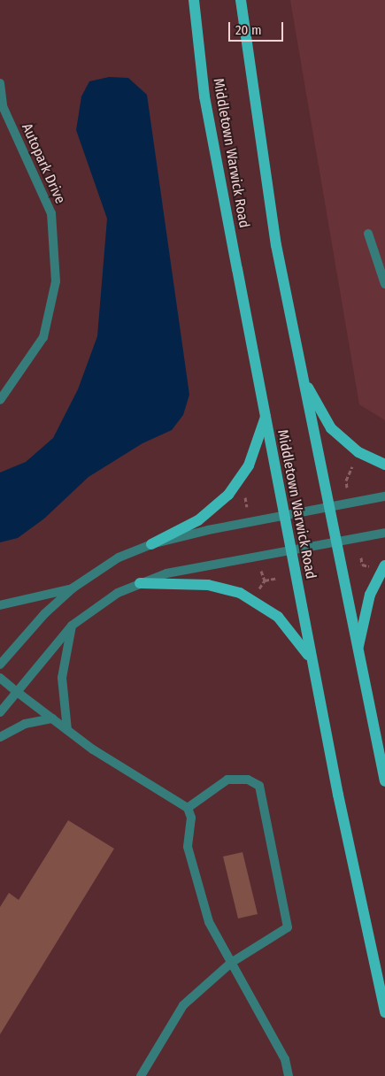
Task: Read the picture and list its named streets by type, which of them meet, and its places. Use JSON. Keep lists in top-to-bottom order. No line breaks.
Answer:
{"streets":{"main road":["Middletown Warwick Road"],"street":["Autopark Drive"]},"scale_bar":"20 m"}
